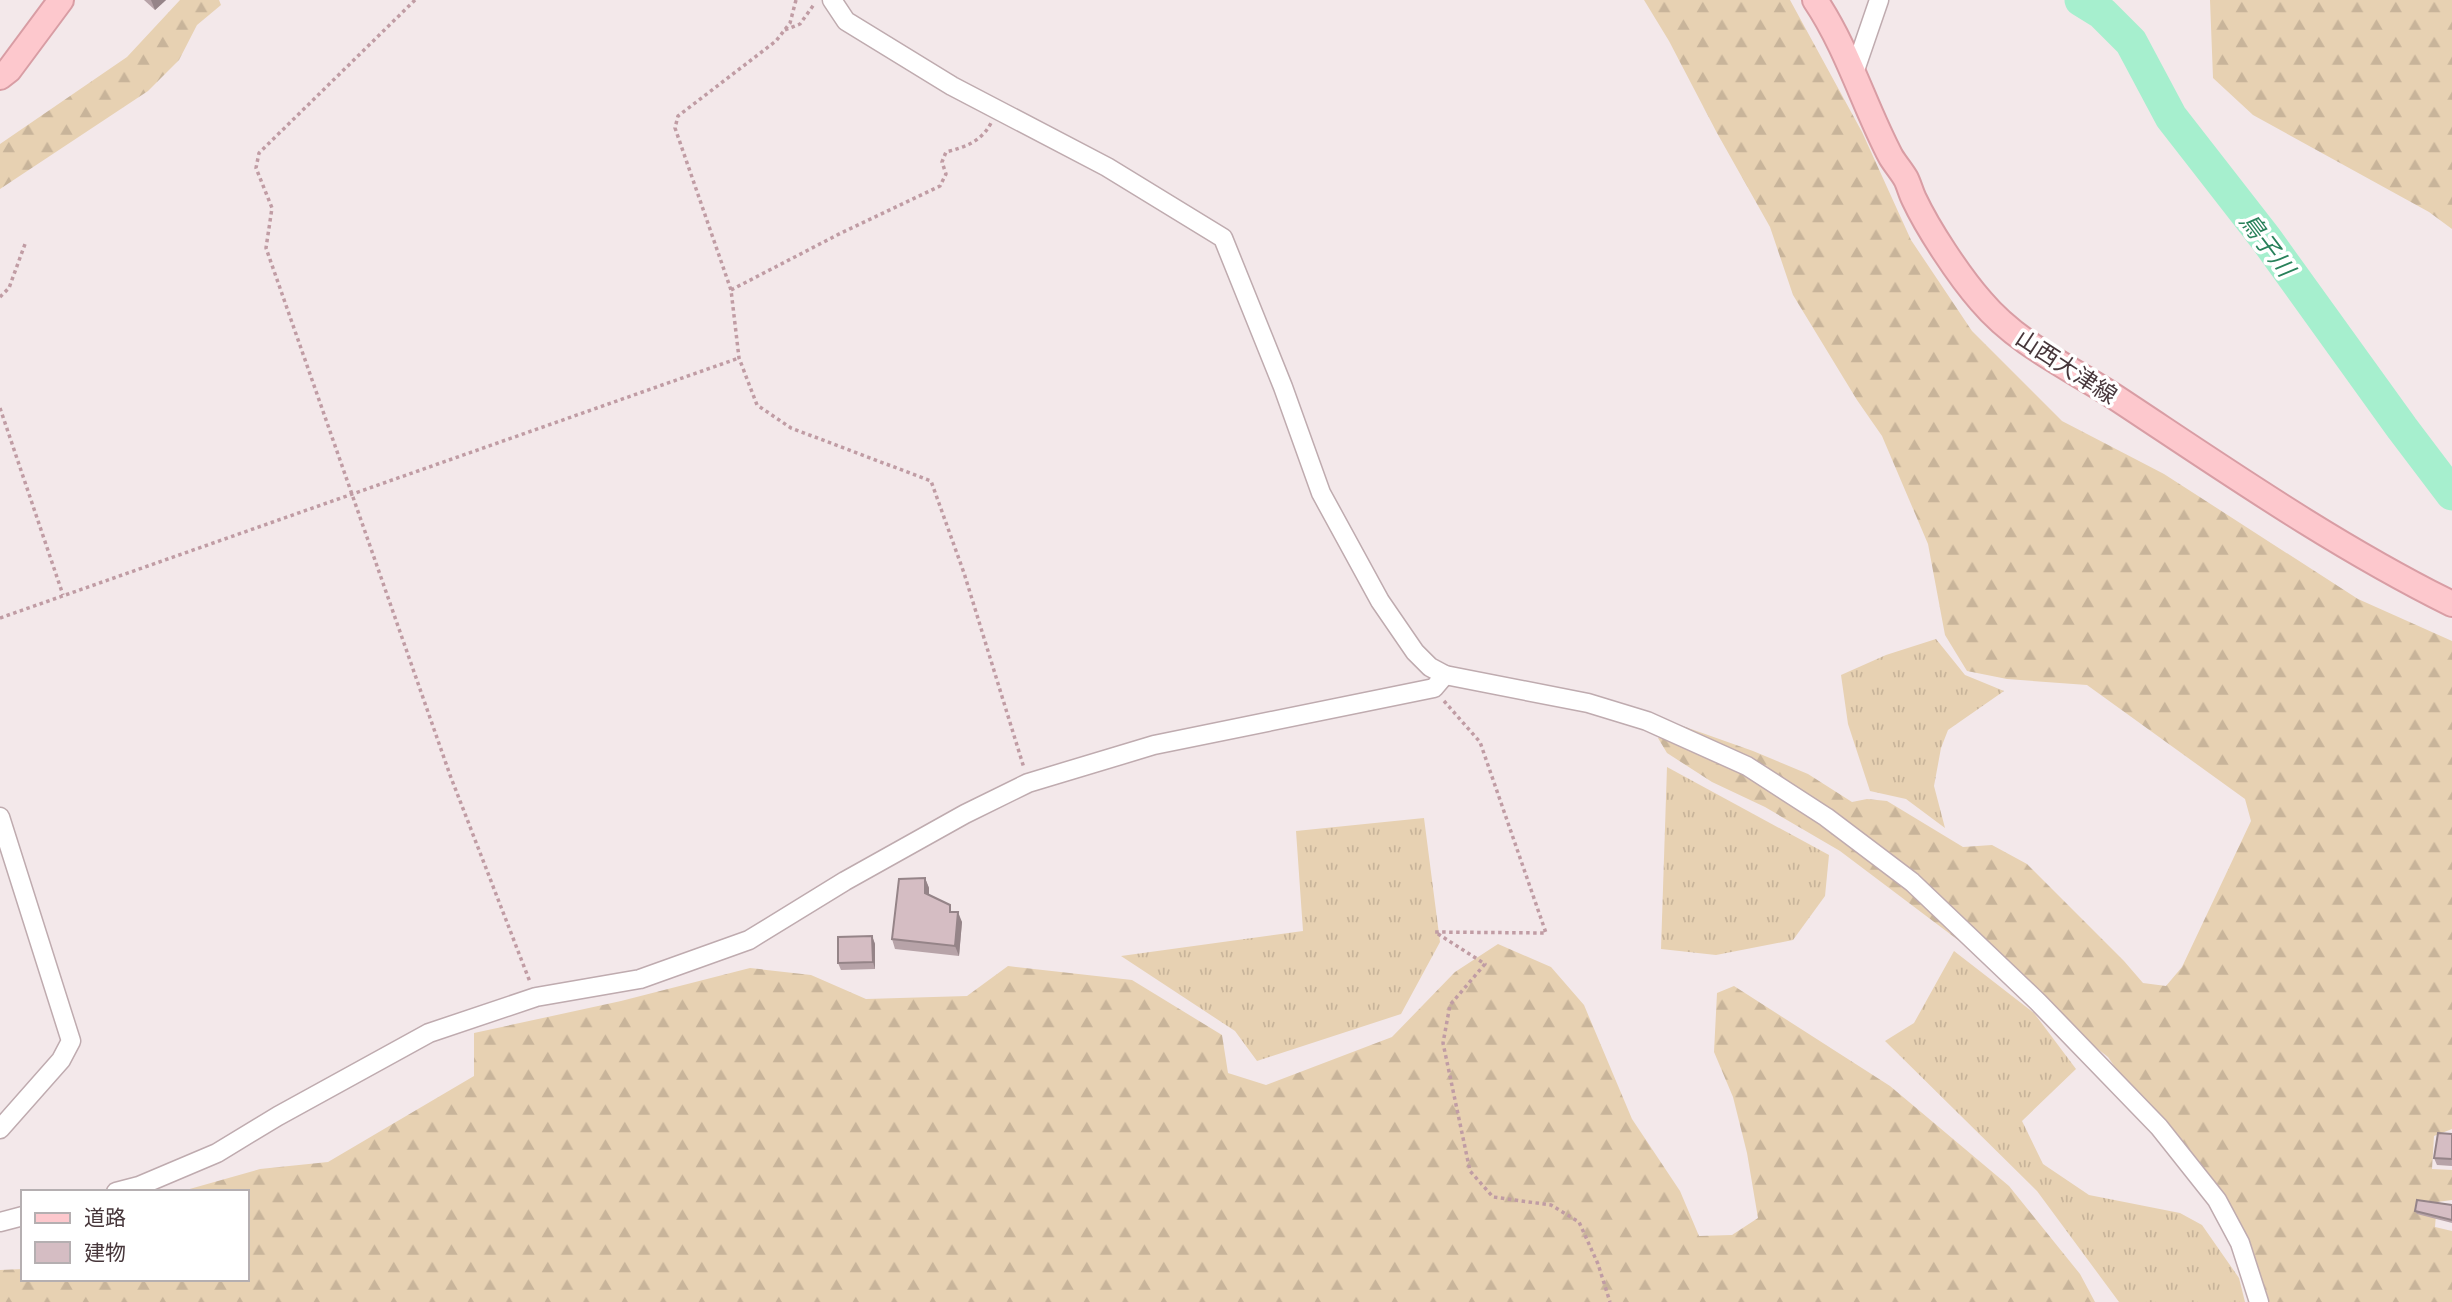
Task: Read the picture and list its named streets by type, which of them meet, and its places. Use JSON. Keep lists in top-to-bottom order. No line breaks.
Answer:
{"streets":{"main road":["山西大津線"]},"water":["鳥子川"],"legend":["道路","建物"]}
